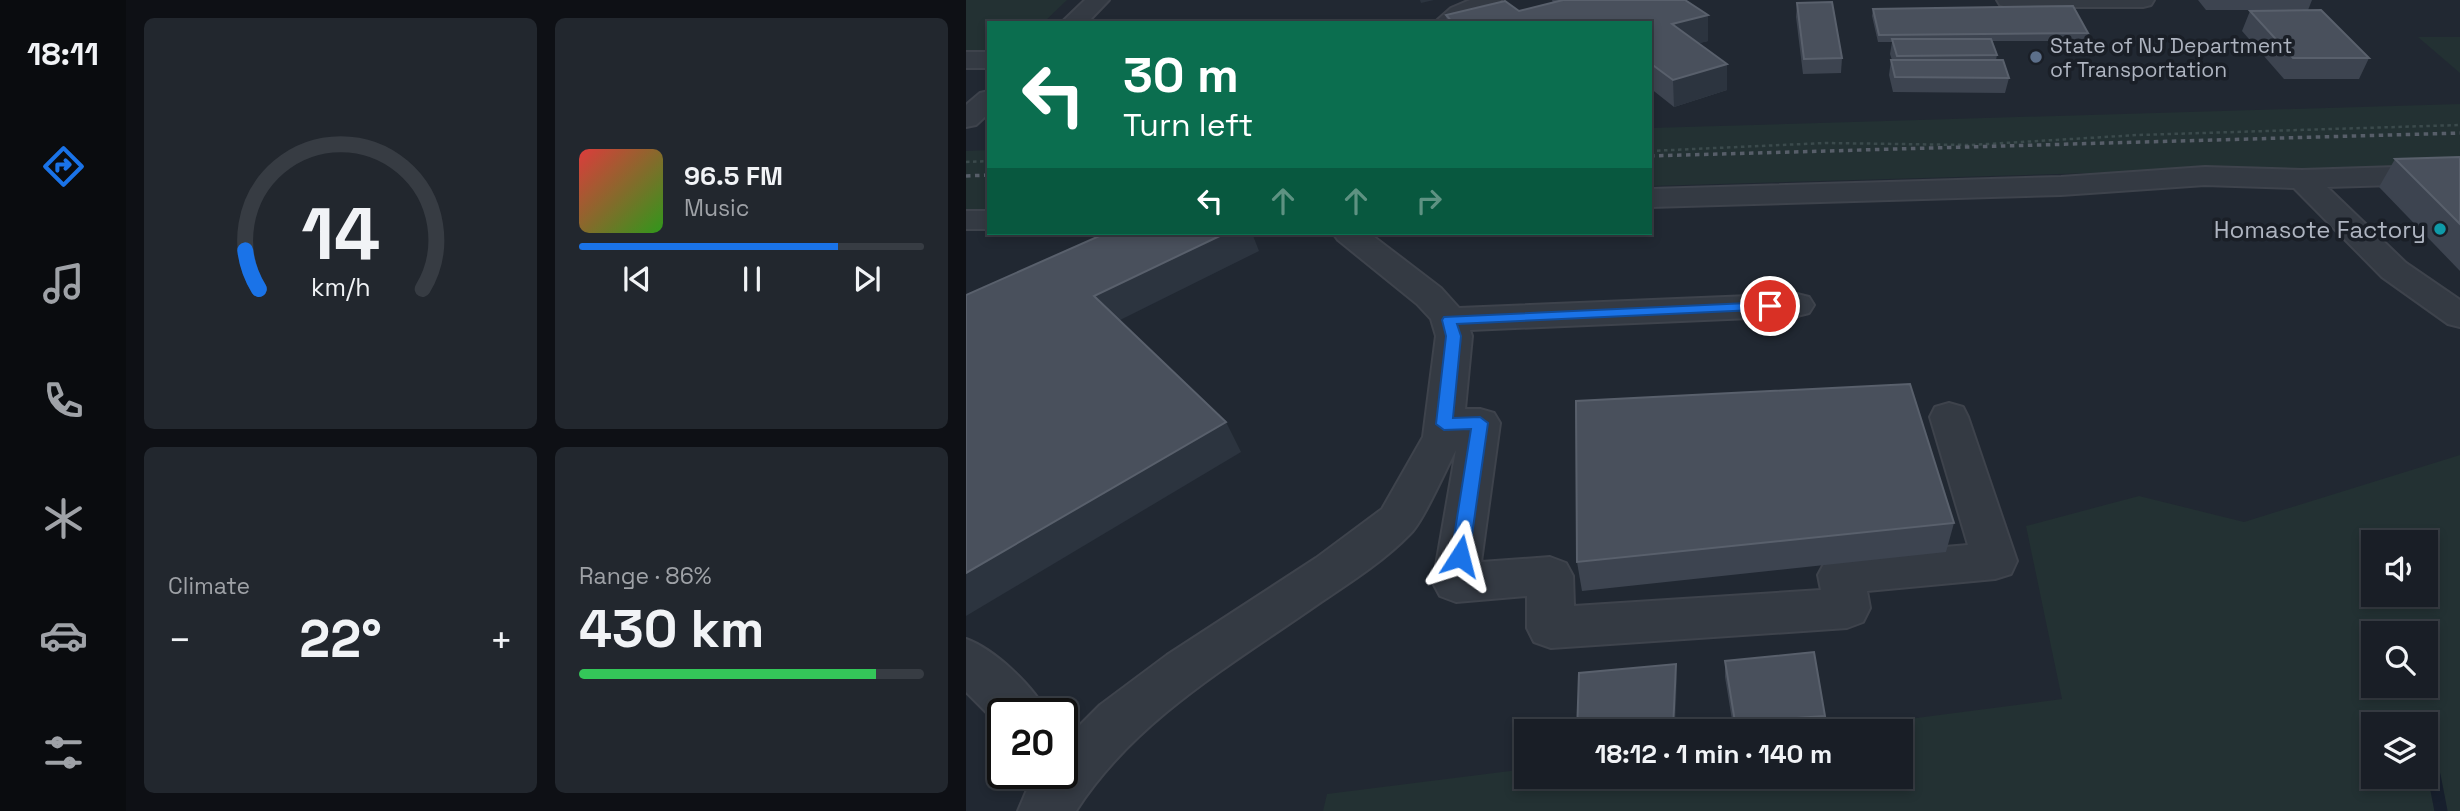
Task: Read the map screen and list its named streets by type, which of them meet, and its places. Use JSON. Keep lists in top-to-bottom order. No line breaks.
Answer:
{"places":["State of NJ Department of Transportation","Homasote Factory"],"page":{"tabs":"18:11","turn":["30 m","Turn left"],"song":["96.5 FM","Music"],"tile":["Climate",["Range · 86%","430 km"]],"heat":["−","22°","+"],"limit":"20","trip":"18:12 · 1 min · 140 m","gauge":["14","km/h"]}}
